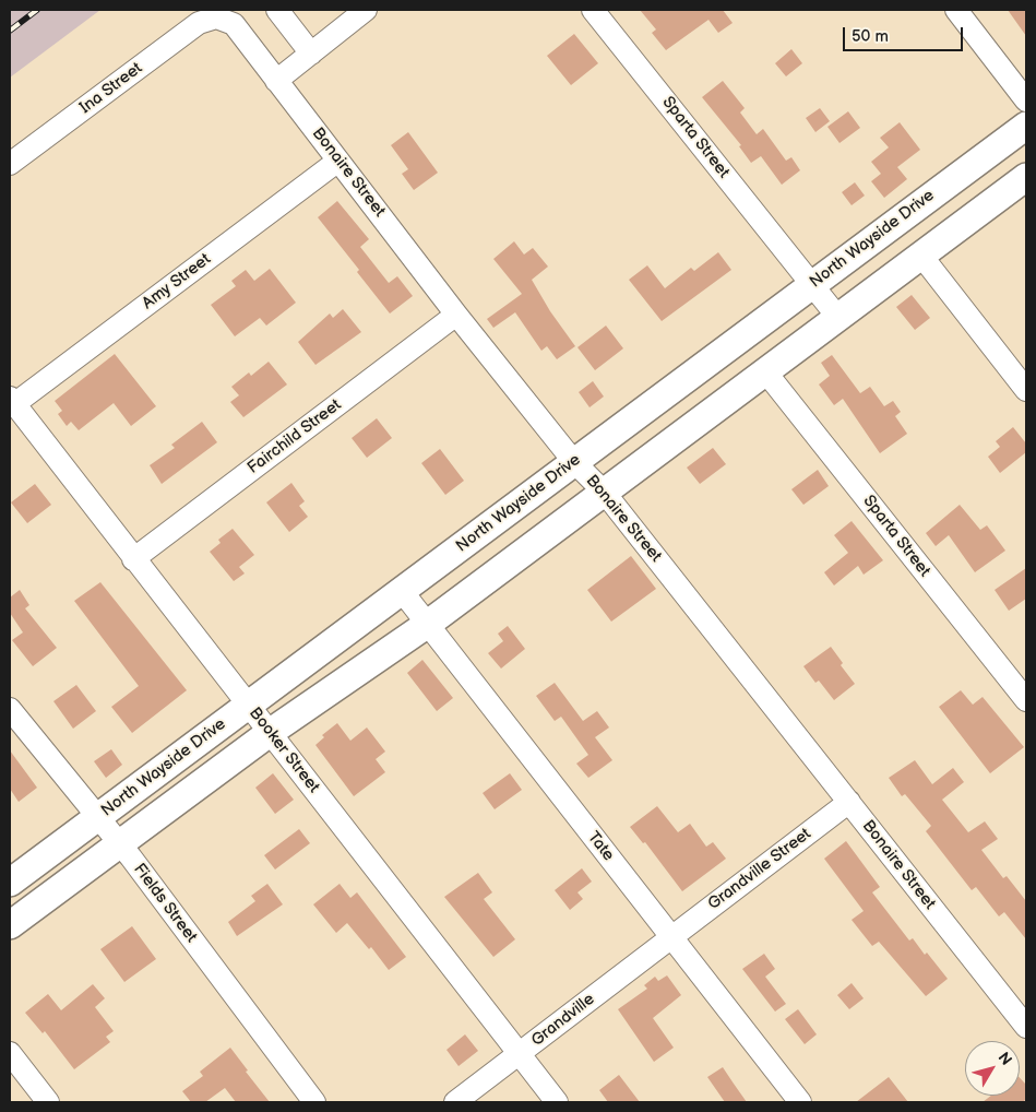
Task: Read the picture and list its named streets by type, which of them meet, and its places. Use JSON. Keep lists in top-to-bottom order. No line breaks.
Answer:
{"streets":{"main road":["North Wayside Drive"],"street":["Ina Street","Sparta Street","Bonaire Street","Amy Street","Fairchild Street","Booker Street","Tate","Grandville Street","Fields Street","Grandville"]},"crossings":[["Ina Street","Bonaire Street"],["Sparta Street","North Wayside Drive"],["Bonaire Street","North Wayside Drive"],["Bonaire Street","Amy Street"],["Bonaire Street","Fairchild Street"],["Bonaire Street","Grandville Street"],["North Wayside Drive","Booker Street"],["North Wayside Drive","Tate"],["North Wayside Drive","Fields Street"],["Amy Street","Booker Street"],["Fairchild Street","Booker Street"],["Booker Street","Grandville"],["Tate","Grandville Street"],["Tate","Grandville"],["Grandville Street","Grandville"]],"scale_bar":"50 m","north":"top right"}
